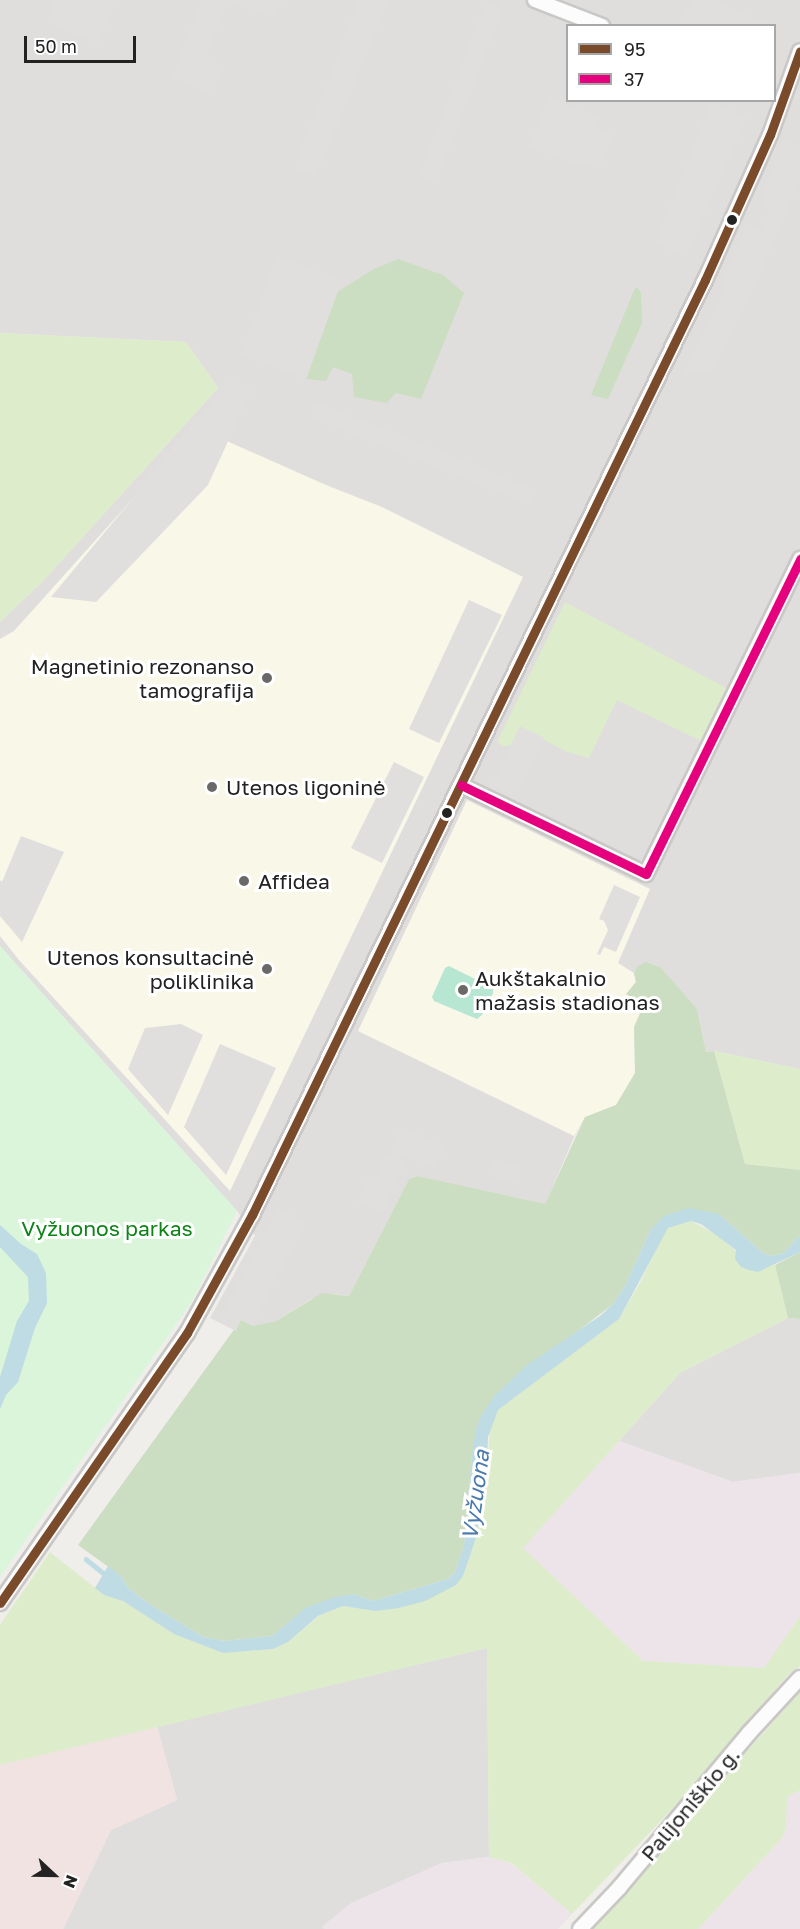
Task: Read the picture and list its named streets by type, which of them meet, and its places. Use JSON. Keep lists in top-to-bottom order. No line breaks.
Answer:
{"streets":{"street":["Palijoniškio g."]},"water":["Vyžuona"],"parks":["Vyžuonos parkas"],"places":["Magnetinio rezonanso tamografija","Utenos ligoninė","Affidea","Utenos konsultacinė poliklinika","Aukštakalnio mažasis stadionas"],"lines":["transit line 95","transit line 37"],"legend":["95","37"],"scale_bar":"50 m","north":"right"}
